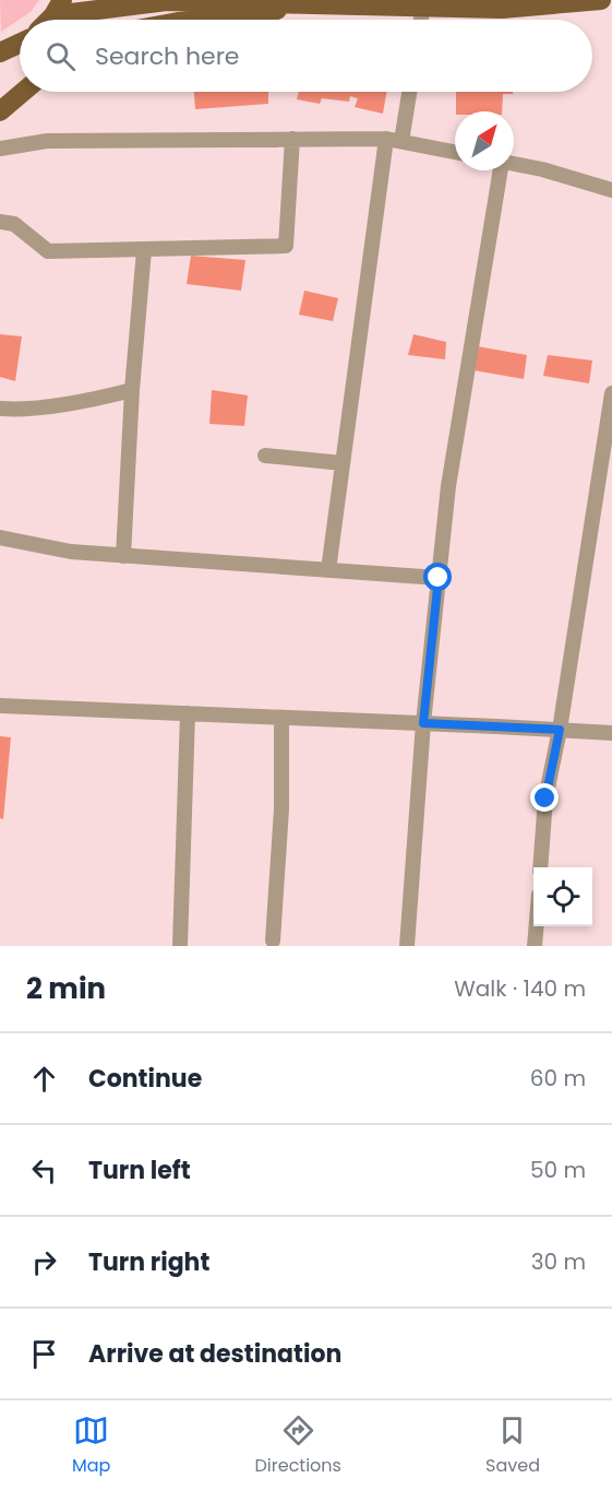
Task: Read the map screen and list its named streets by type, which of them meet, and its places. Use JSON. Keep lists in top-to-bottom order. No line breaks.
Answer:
{"north":"top right","page":{"search":"Search here","heading":["2 min","Walk · 140 m"],"list":[["Continue","60 m"],["Turn left","50 m"],["Turn right","30 m"],"Arrive at destination"],"nav":["Map","Directions","Saved"]}}
